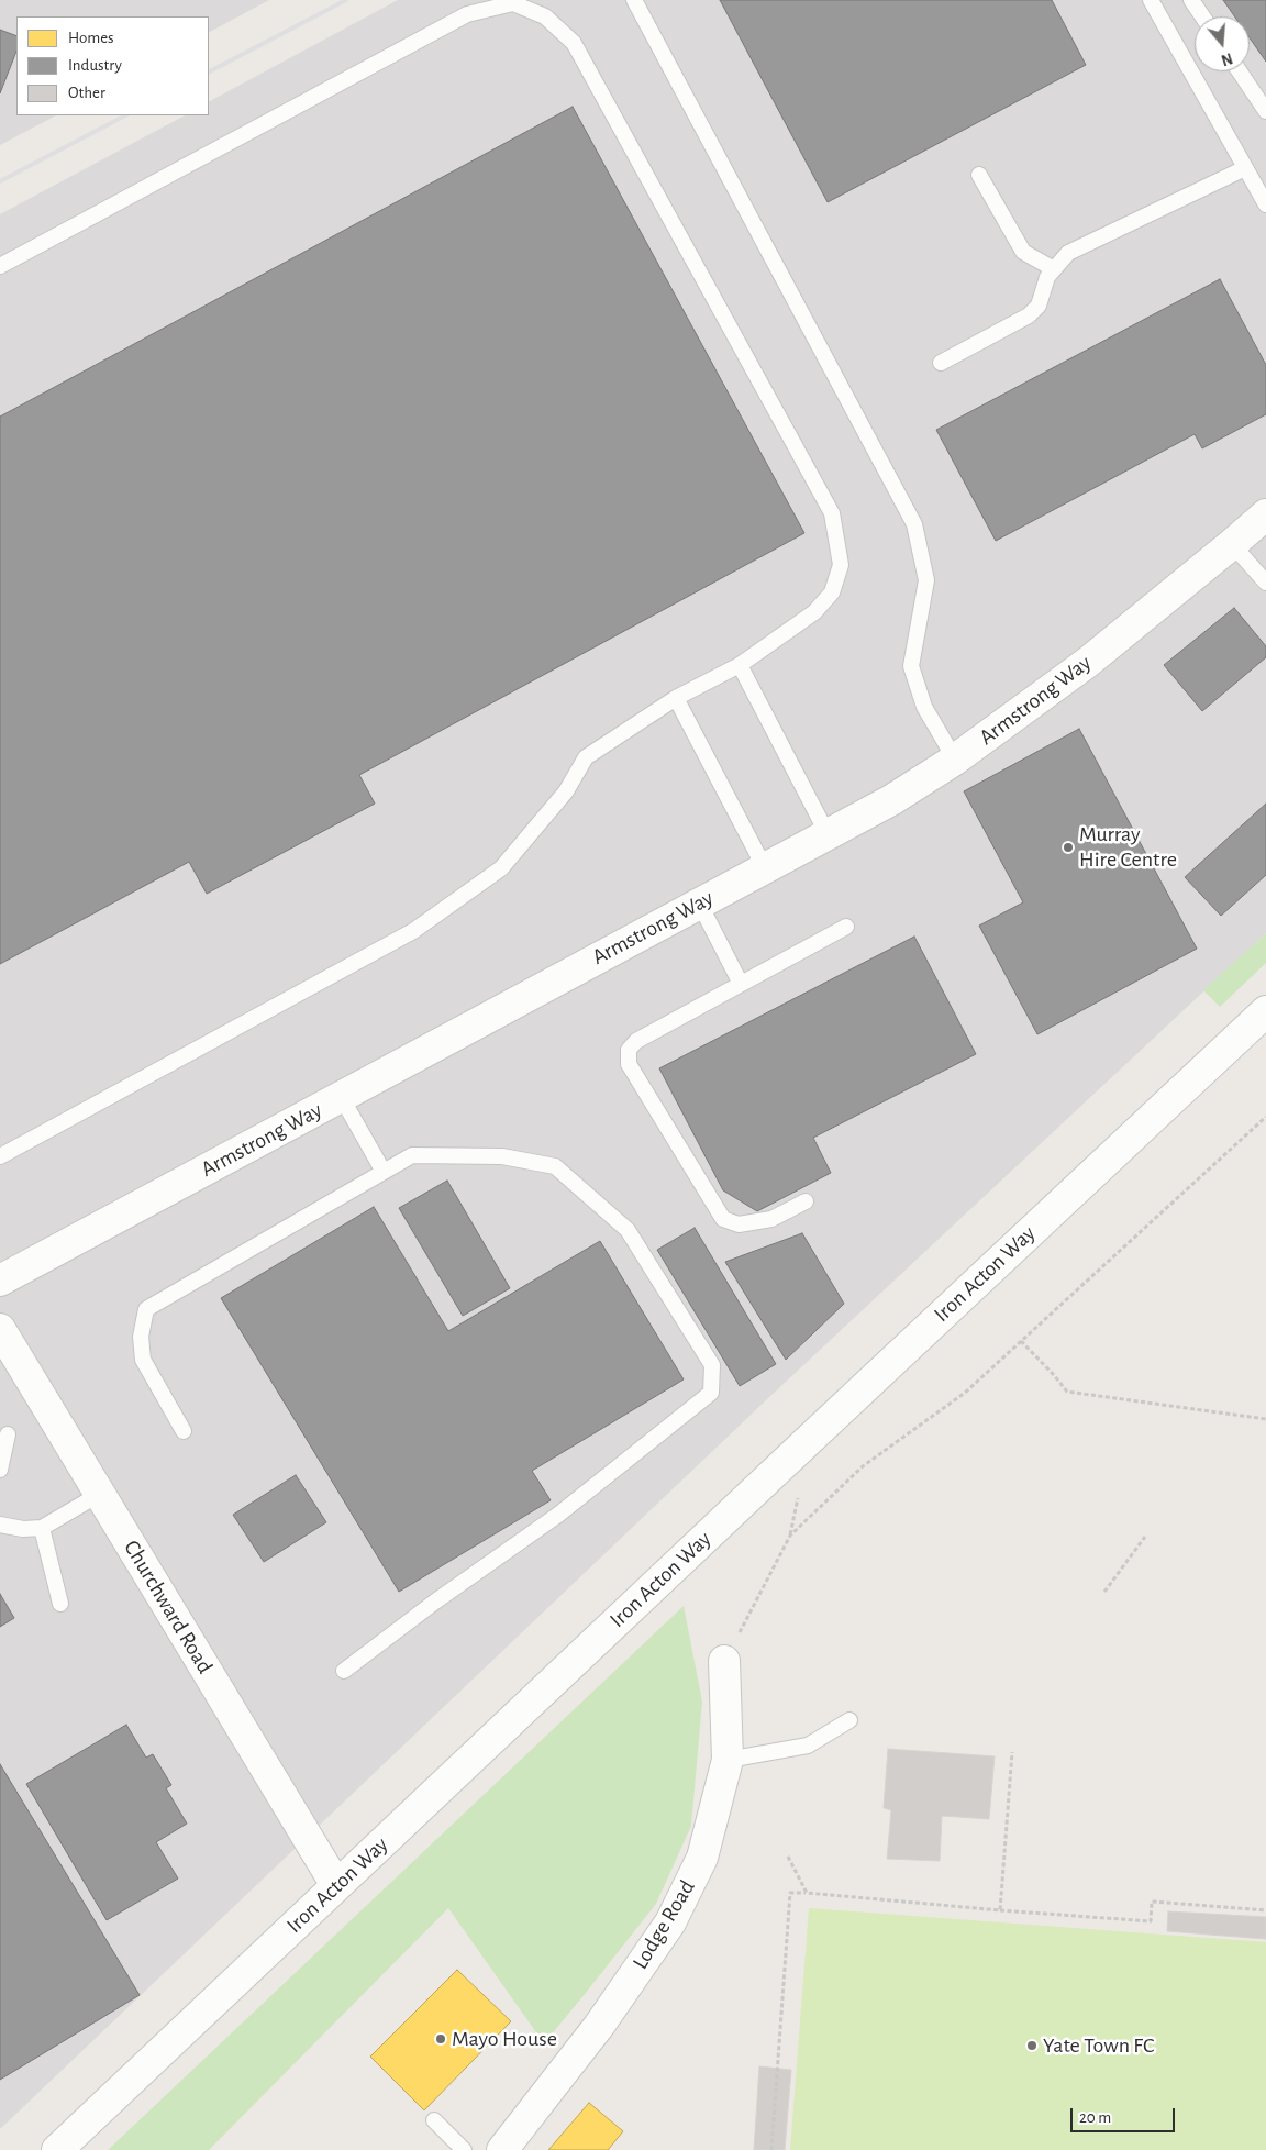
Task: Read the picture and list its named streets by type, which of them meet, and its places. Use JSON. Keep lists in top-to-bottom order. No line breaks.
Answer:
{"streets":{"street":["Armstrong Way","Iron Acton Way","Churchward Road","Lodge Road"]},"crossings":[["Iron Acton Way","Churchward Road"]],"places":["Murray Hire Centre","Mayo House","Yate Town FC"],"legend":["Homes","Industry","Other"],"scale_bar":"20 m","north":"bottom"}
